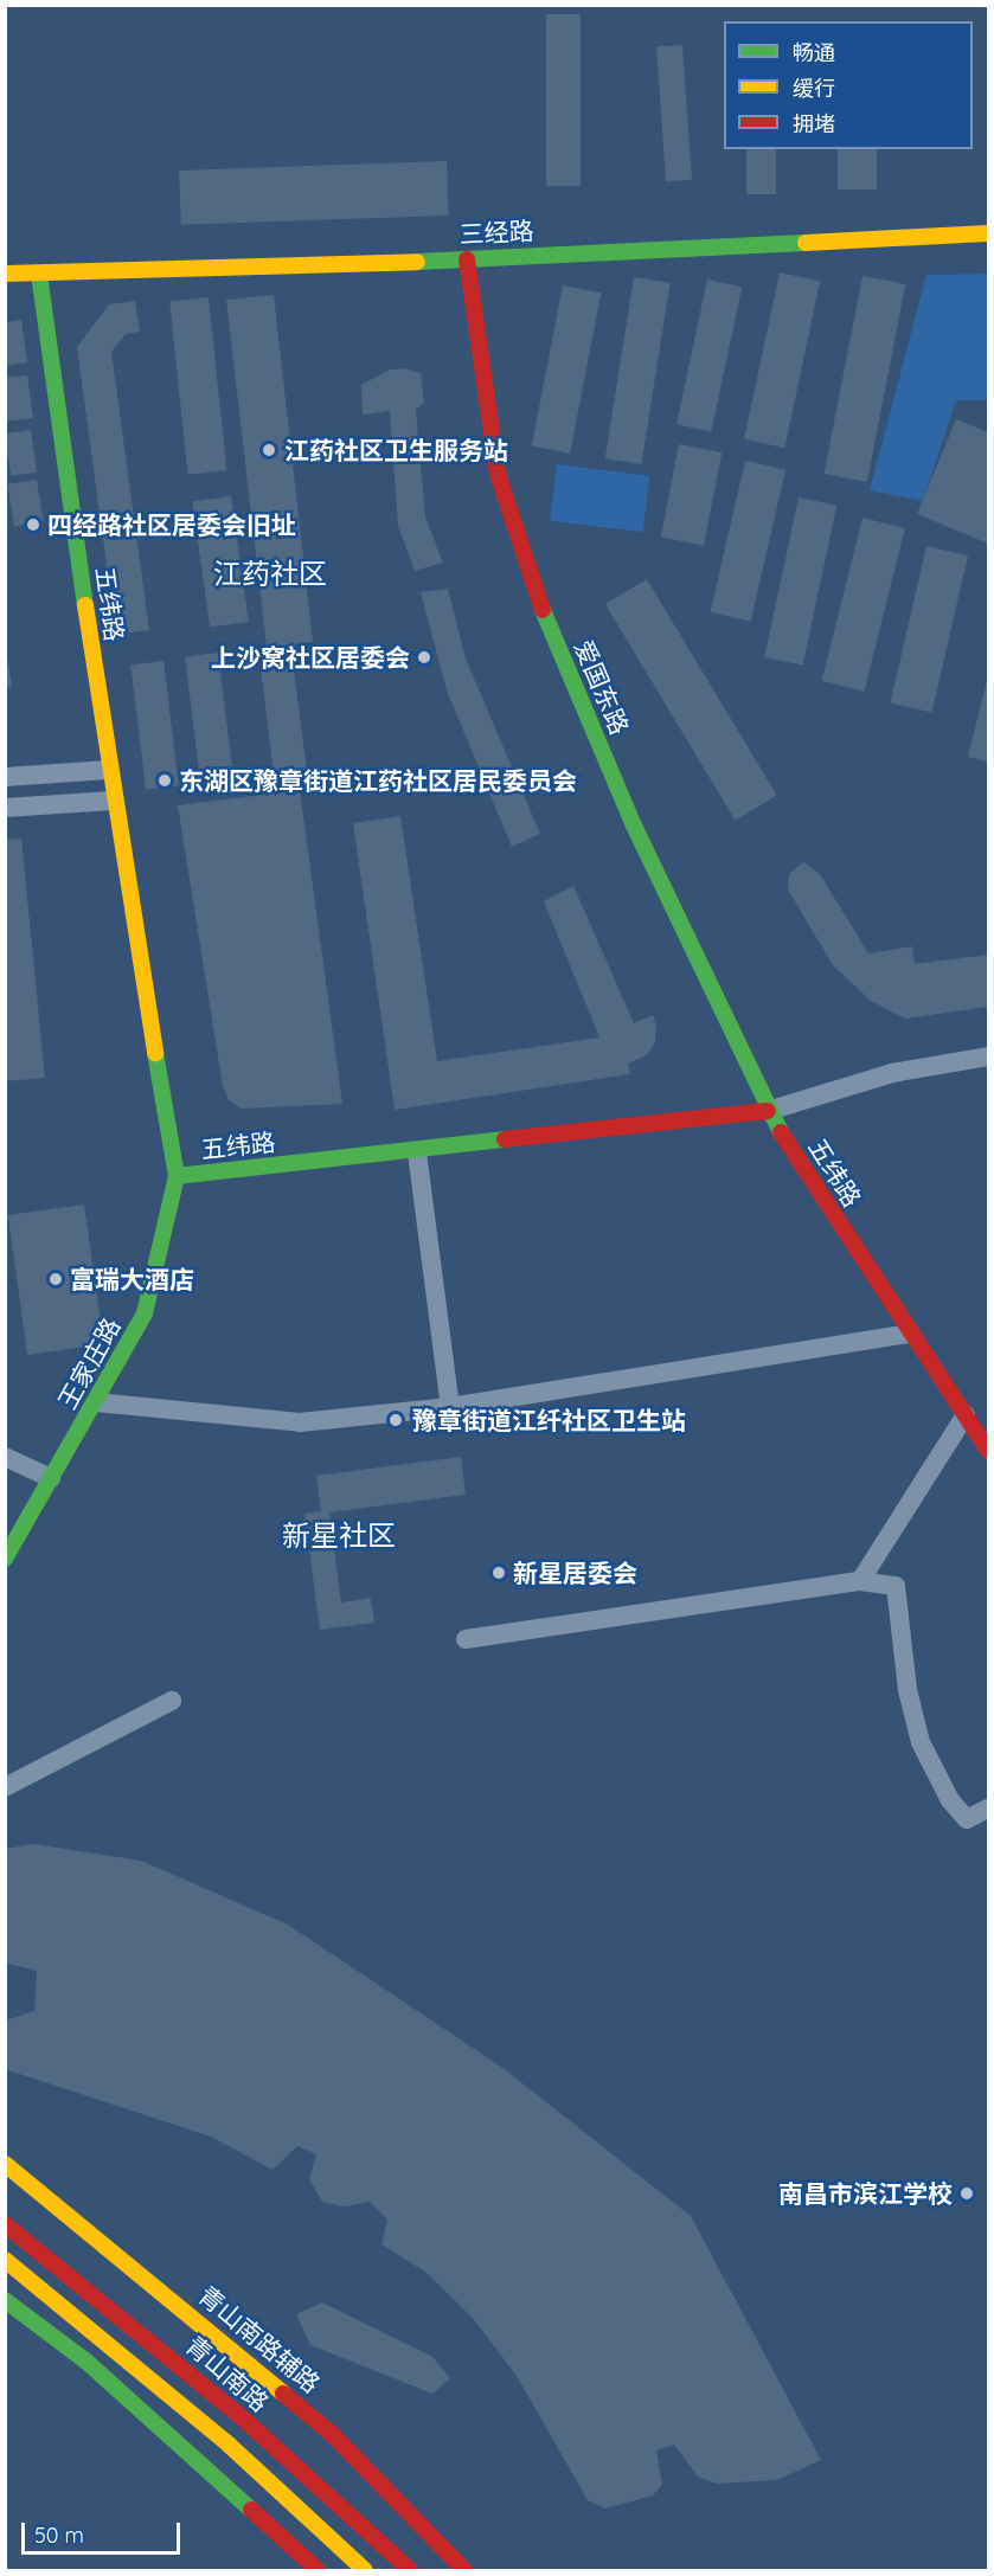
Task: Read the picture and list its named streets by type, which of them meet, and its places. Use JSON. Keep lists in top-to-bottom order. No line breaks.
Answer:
{"streets":{"street":["三经路","五纬路","爱国东路","王家庄路","青山南路辅路","青山南路"]},"crossings":[["三经路","五纬路"],["三经路","爱国东路"],["五纬路","爱国东路"],["五纬路","王家庄路"]],"districts":["江药社区","新星社区"],"places":["江药社区卫生服务站","四经路社区居委会旧址","上沙窝社区居委会","东湖区豫章街道江药社区居民委员会","富瑞大酒店","豫章街道江纤社区卫生站","新星居委会","南昌市滨江学校"],"legend":["畅通","缓行","拥堵"],"scale_bar":"50 m"}
